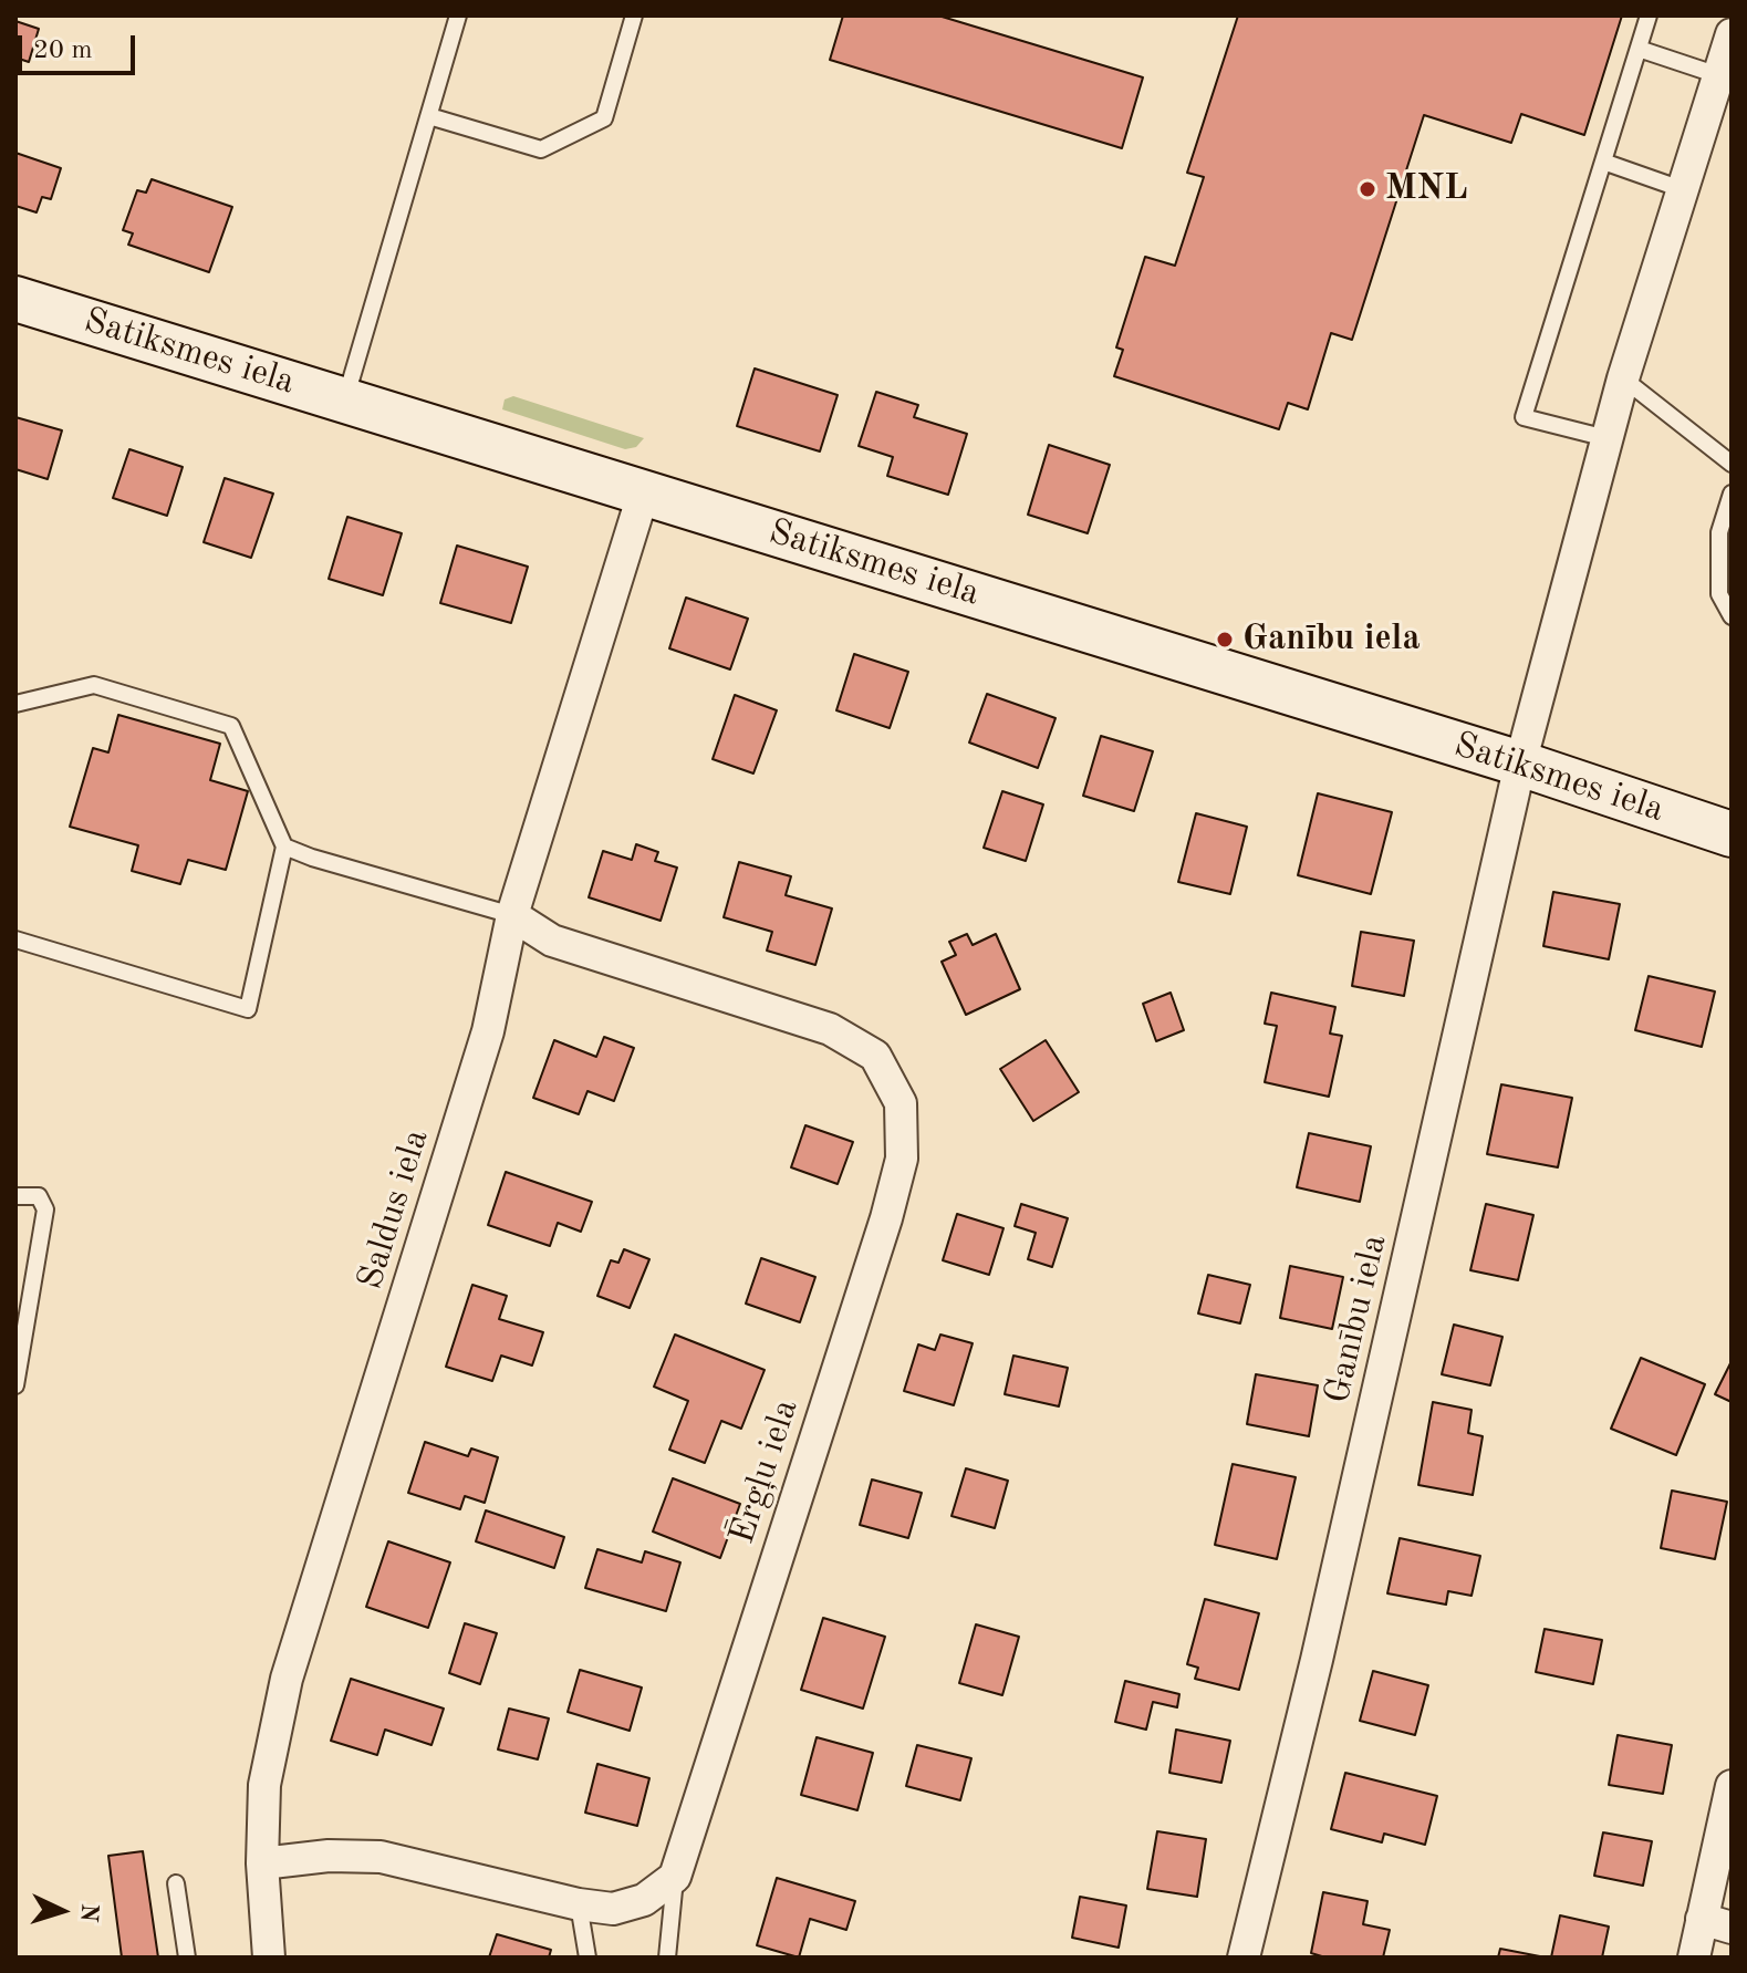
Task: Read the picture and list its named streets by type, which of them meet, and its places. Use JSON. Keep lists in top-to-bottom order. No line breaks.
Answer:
{"streets":{"street":["Satiksmes iela","Saldus iela","Ganību iela","Ērgļu iela"]},"crossings":[["Satiksmes iela","Saldus iela"],["Satiksmes iela","Ganību iela"],["Saldus iela","Ērgļu iela"]],"places":["MNL","Ganību iela"],"scale_bar":"20 m","north":"right"}
